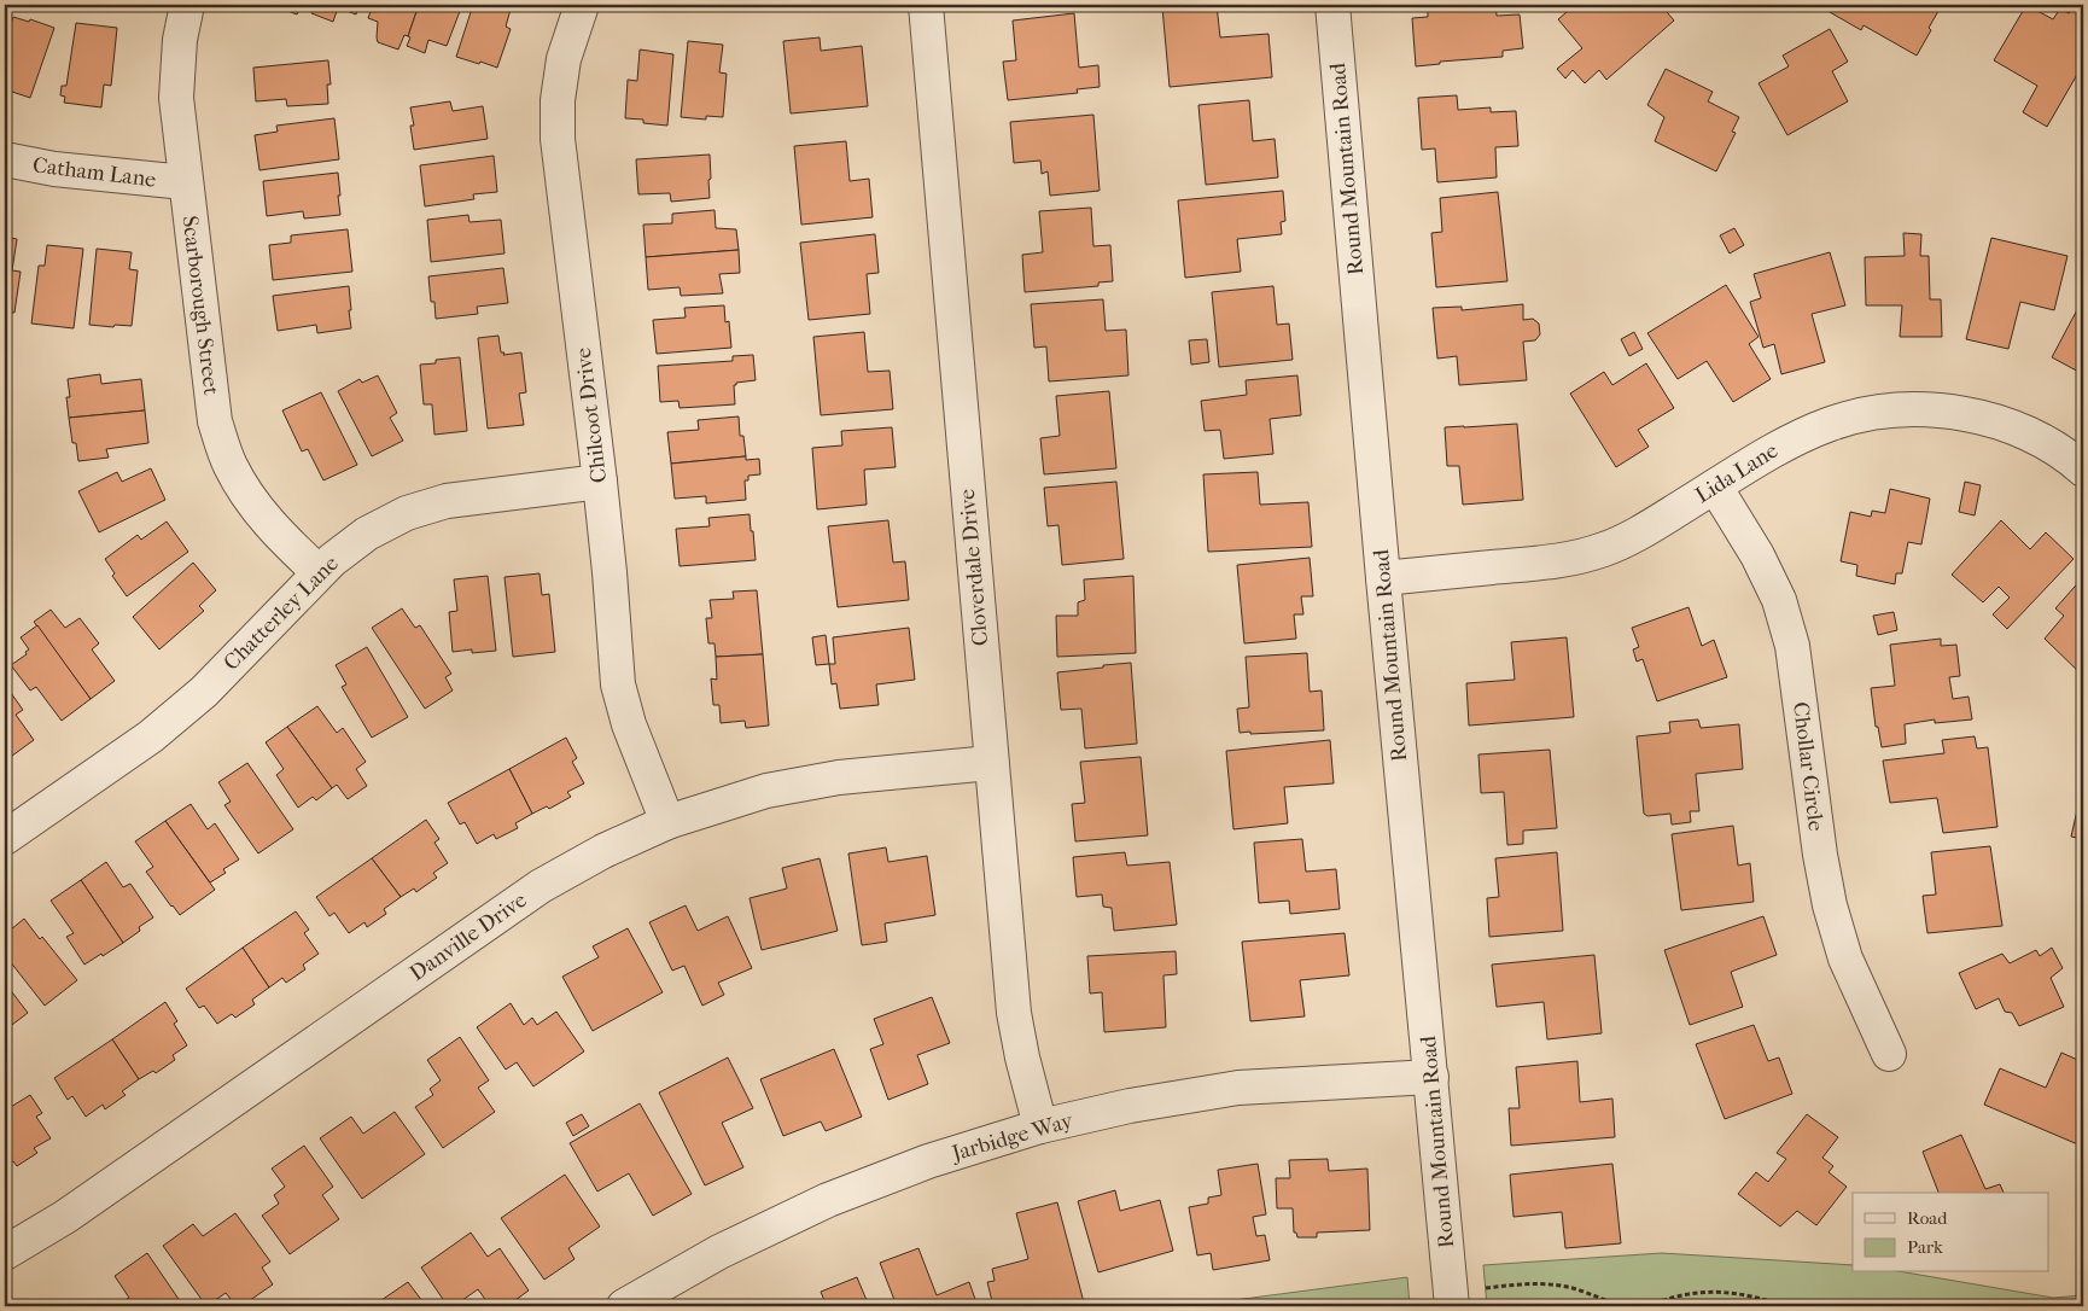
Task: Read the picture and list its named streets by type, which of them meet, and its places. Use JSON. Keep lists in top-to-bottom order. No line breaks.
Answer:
{"streets":{"street":["Round Mountain Road","Catham Lane","Scarborough Street","Chilcoot Drive","Lida Lane","Cloverdale Drive","Chatterley Lane","Chollar Circle","Danville Drive","Jarbidge Way"]},"crossings":[["Round Mountain Road","Lida Lane"],["Round Mountain Road","Jarbidge Way"],["Catham Lane","Scarborough Street"],["Scarborough Street","Chatterley Lane"],["Chilcoot Drive","Chatterley Lane"],["Chilcoot Drive","Danville Drive"],["Lida Lane","Chollar Circle"],["Cloverdale Drive","Danville Drive"],["Cloverdale Drive","Jarbidge Way"]],"legend":["Road","Park"]}
